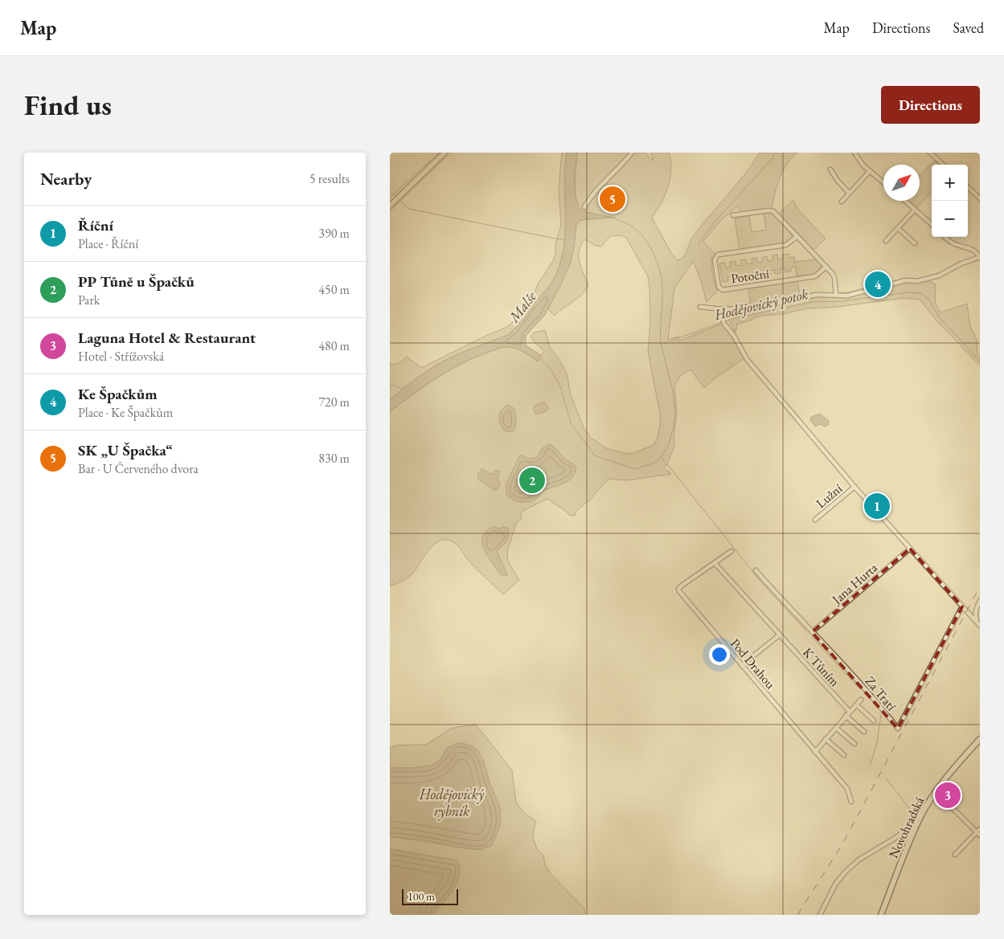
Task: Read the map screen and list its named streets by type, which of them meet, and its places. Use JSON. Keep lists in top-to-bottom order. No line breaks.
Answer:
{"streets":{"main road":["Novohradská"],"street":["Potoční","Lužní","Jana Hurta","Pod Drahou","K Tůním","Za Tratí"]},"crossings":[["Jana Hurta","Za Tratí"],["Pod Drahou","K Tůním"]],"water":["Hodějovický potok","Malše","Hodějovický rybník"],"scale_bar":"100 m","north":"top right","page":{"header":"Map","nav":["Map","Directions","Saved"],"buttons":"Directions","title":"Find us","heading":["Nearby","5 results"],"map_buttons":["+","−"],"pins":["5","4","2","1","3"],"list":[{"mark":"1","name":"Říční","note":"Place · Říční","value":"390 m"},{"mark":"2","name":"PP Tůně u Špačků","note":"Park","value":"450 m"},{"mark":"3","name":"Laguna Hotel & Restaurant","note":"Hotel · Střížovská","value":"480 m"},{"mark":"4","name":"Ke Špačkům","note":"Place · Ke Špačkům","value":"720 m"},{"mark":"5","name":"SK „U Špačka“","note":"Bar · U Červeného dvora","value":"830 m"}],"scale":"100 m"}}
